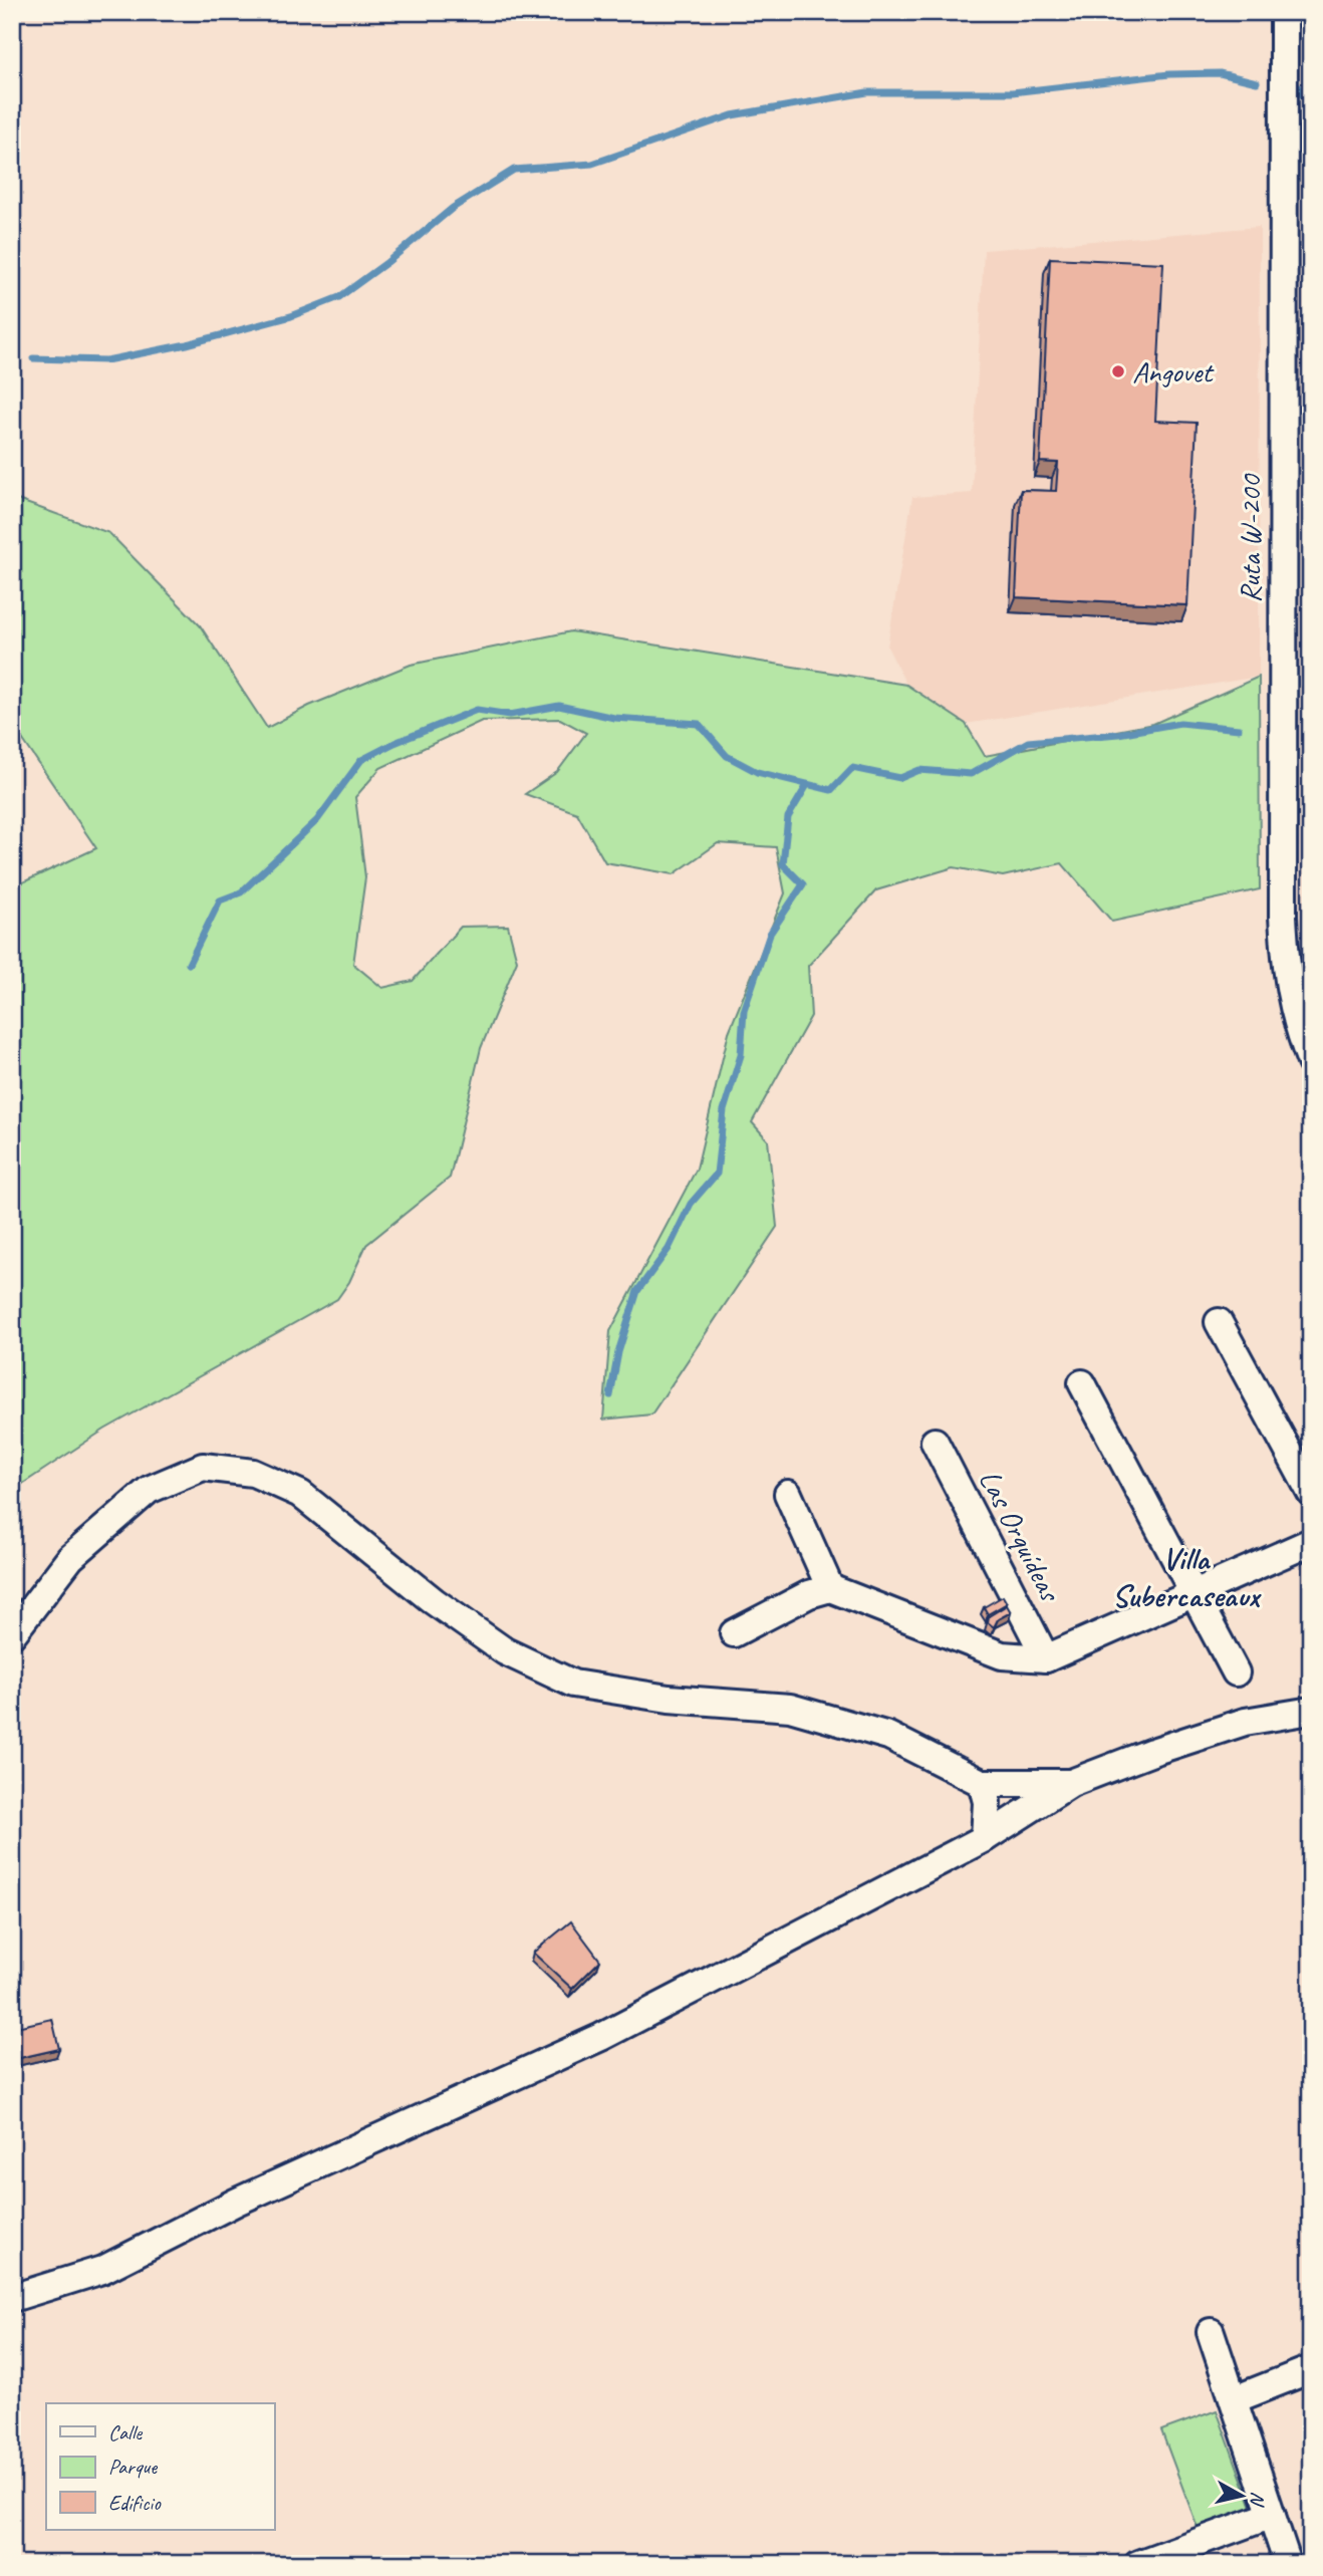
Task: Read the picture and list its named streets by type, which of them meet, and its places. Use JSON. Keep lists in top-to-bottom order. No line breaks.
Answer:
{"streets":{"street":["Ruta W-200","Las Orquídeas"]},"districts":["Villa Subercaseaux"],"places":["Angovet"],"legend":["Calle","Parque","Edificio"],"north":"right"}
